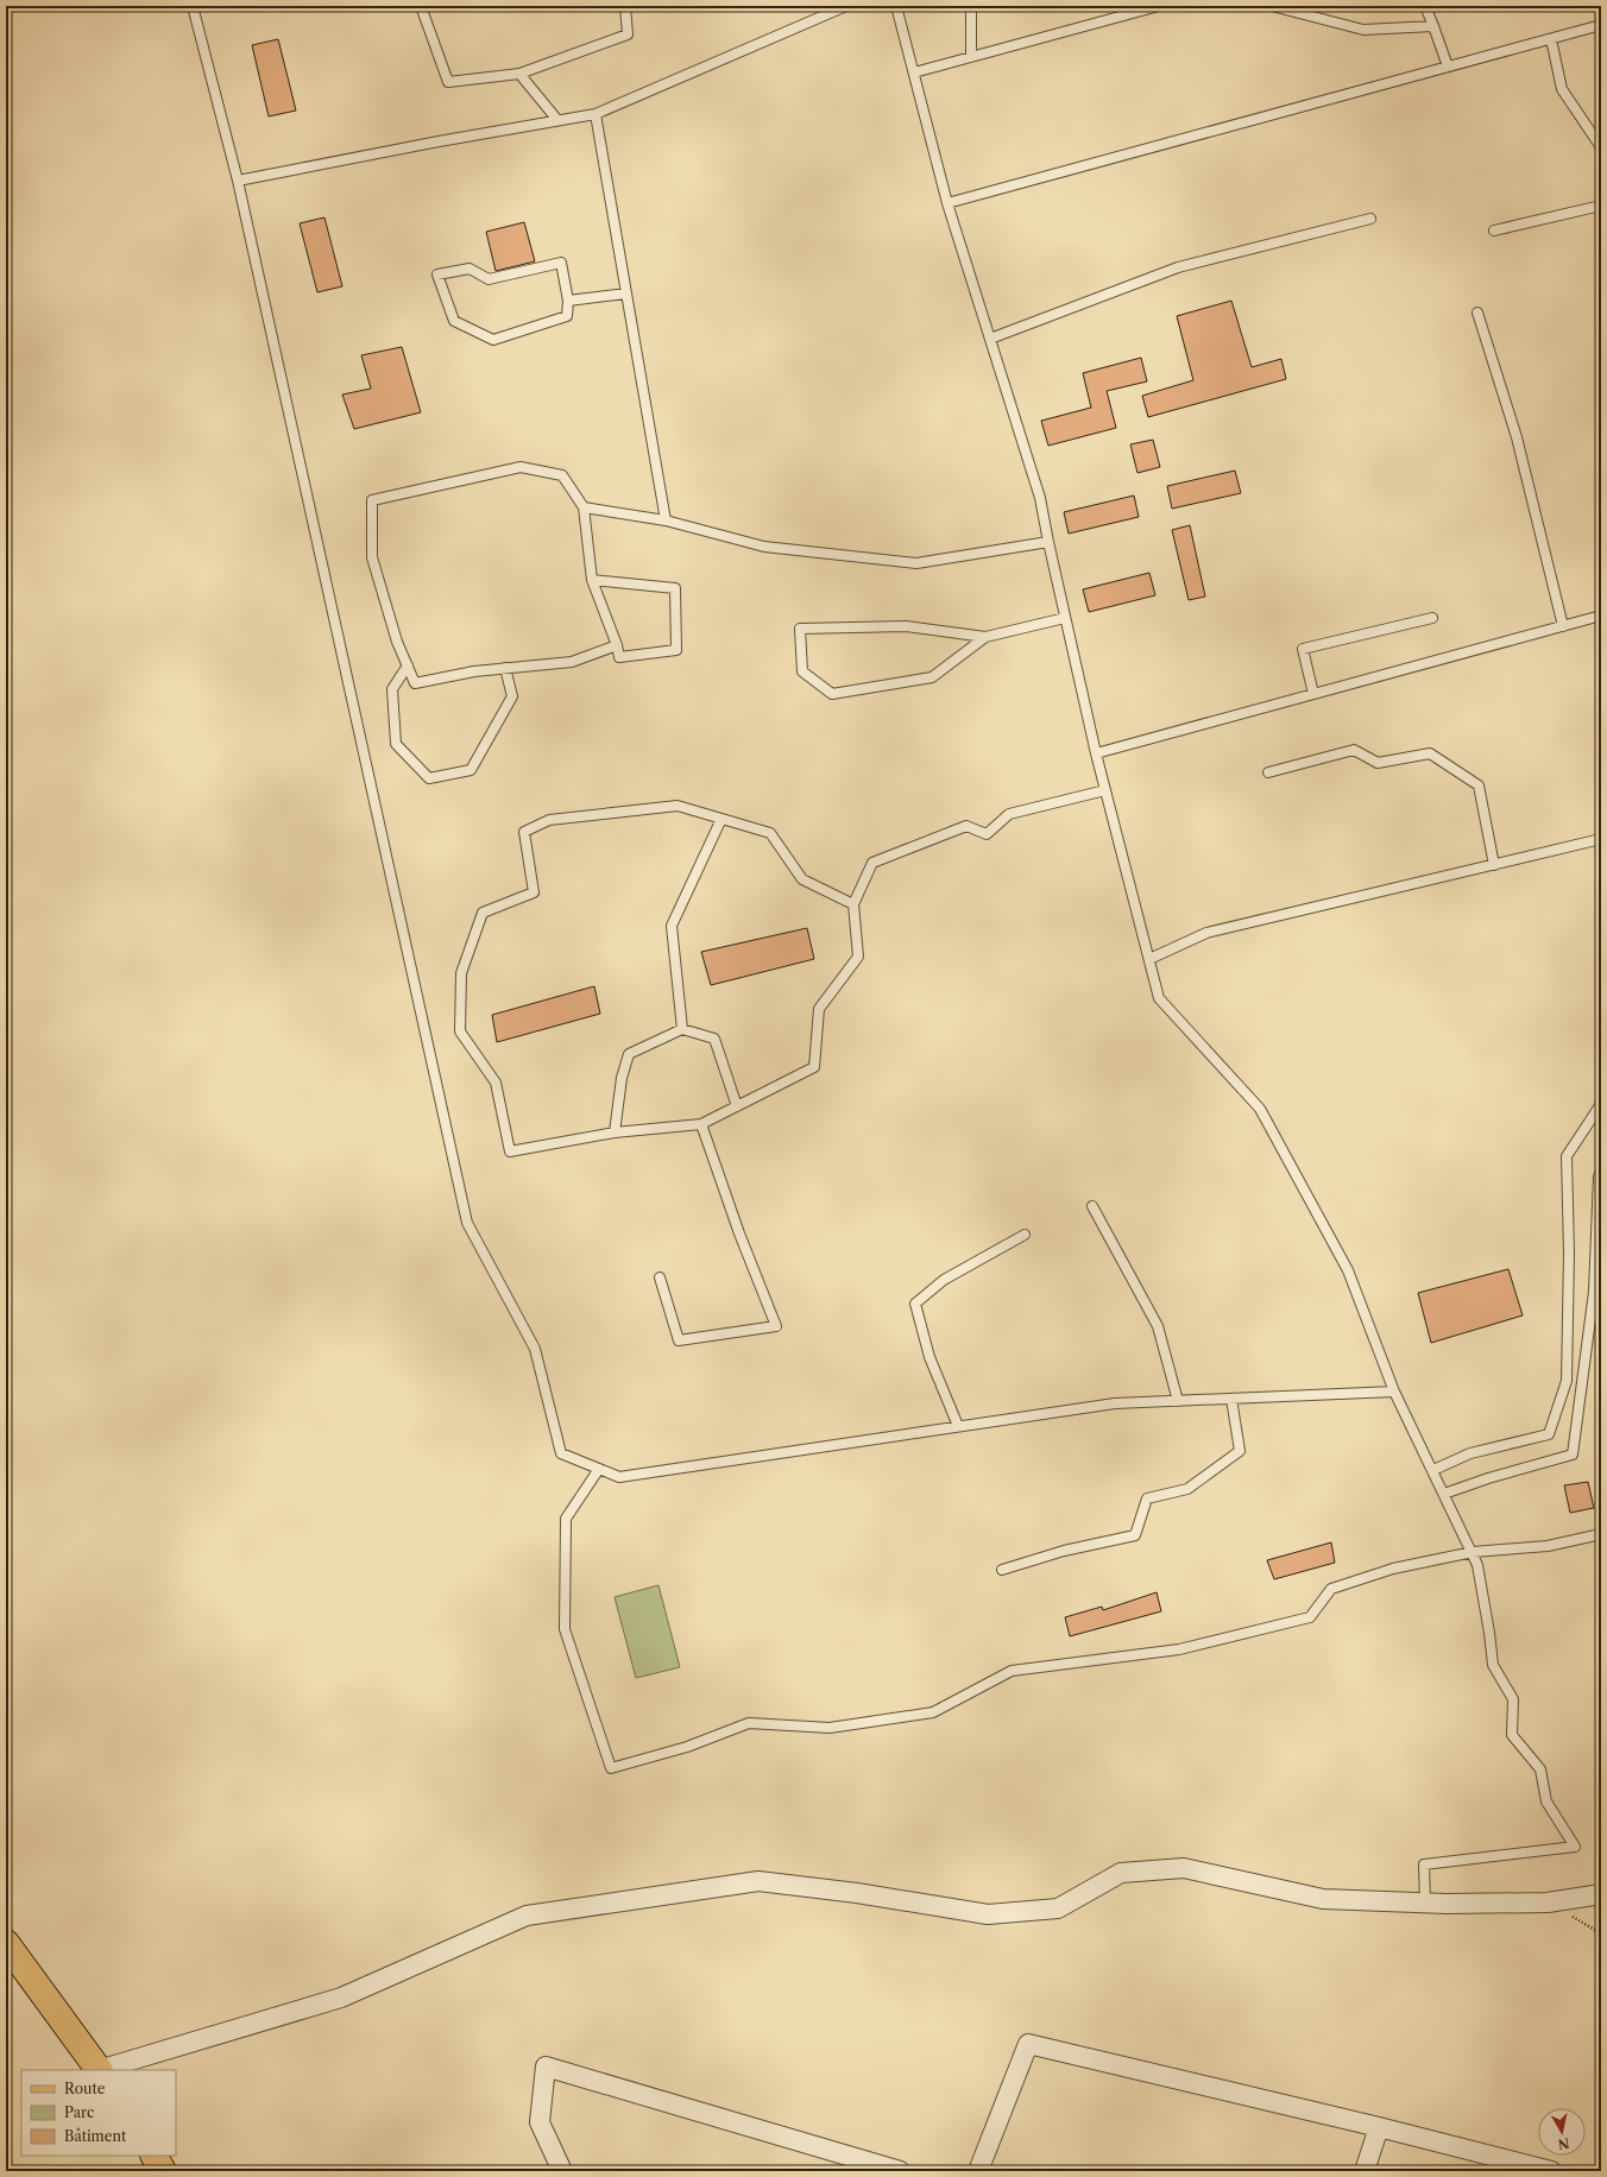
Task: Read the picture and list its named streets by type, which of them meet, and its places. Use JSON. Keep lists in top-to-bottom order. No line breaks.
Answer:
{"legend":["Route","Parc","Bâtiment"],"north":"bottom"}
